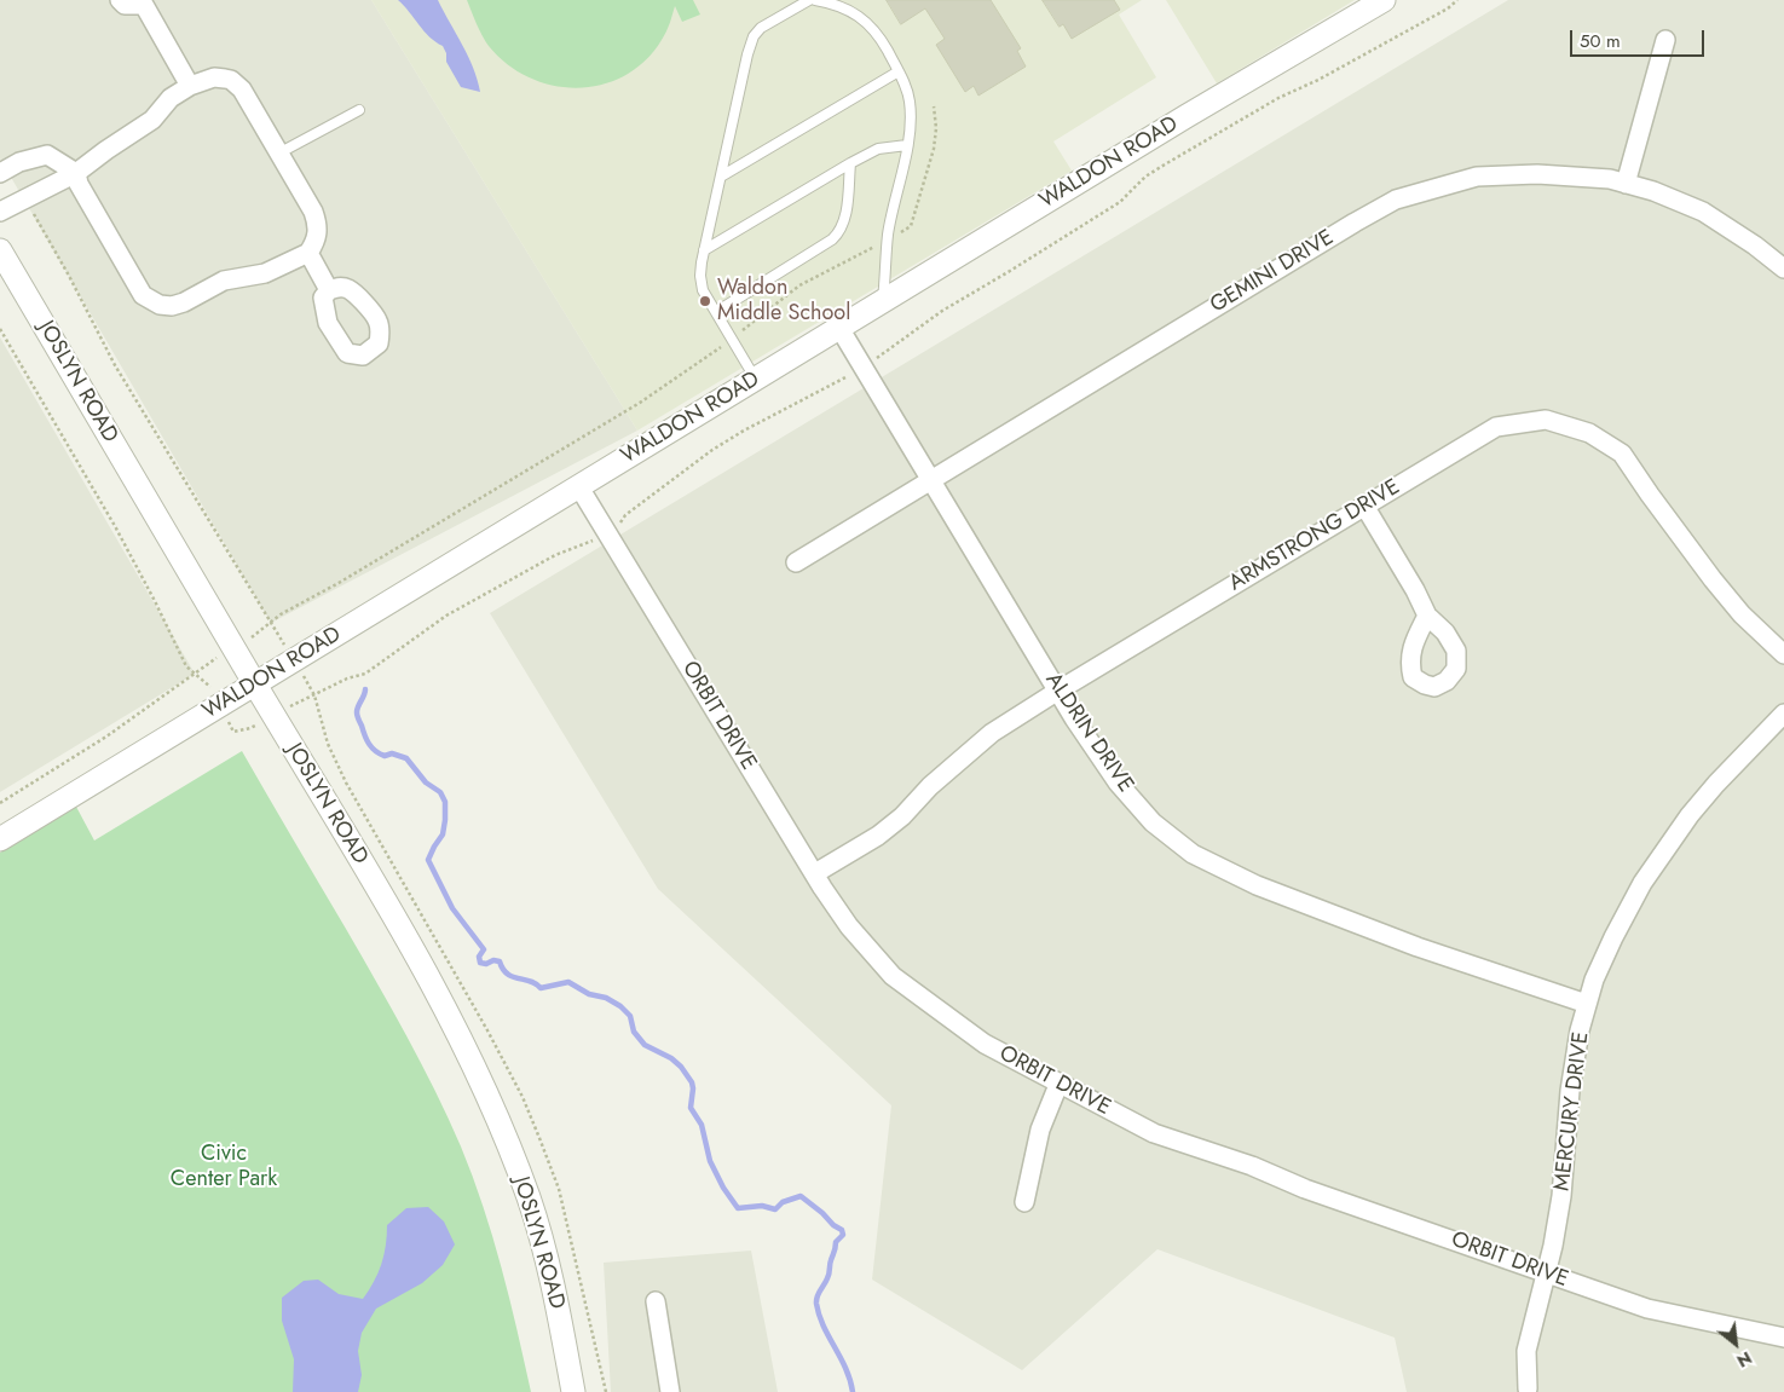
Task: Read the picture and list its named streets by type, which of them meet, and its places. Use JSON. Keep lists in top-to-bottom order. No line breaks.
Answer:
{"streets":{"street":["WALDON ROAD","GEMINI DRIVE","JOSLYN ROAD","ARMSTRONG DRIVE","ORBIT DRIVE","ALDRIN DRIVE","MERCURY DRIVE"]},"crossings":[["WALDON ROAD","JOSLYN ROAD"],["WALDON ROAD","ORBIT DRIVE"],["WALDON ROAD","ALDRIN DRIVE"],["GEMINI DRIVE","ALDRIN DRIVE"],["ARMSTRONG DRIVE","ORBIT DRIVE"],["ARMSTRONG DRIVE","ALDRIN DRIVE"],["ORBIT DRIVE","MERCURY DRIVE"],["ALDRIN DRIVE","MERCURY DRIVE"]],"parks":["Civic Center Park"],"places":["Waldon Middle School"],"scale_bar":"50 m","north":"bottom right"}
